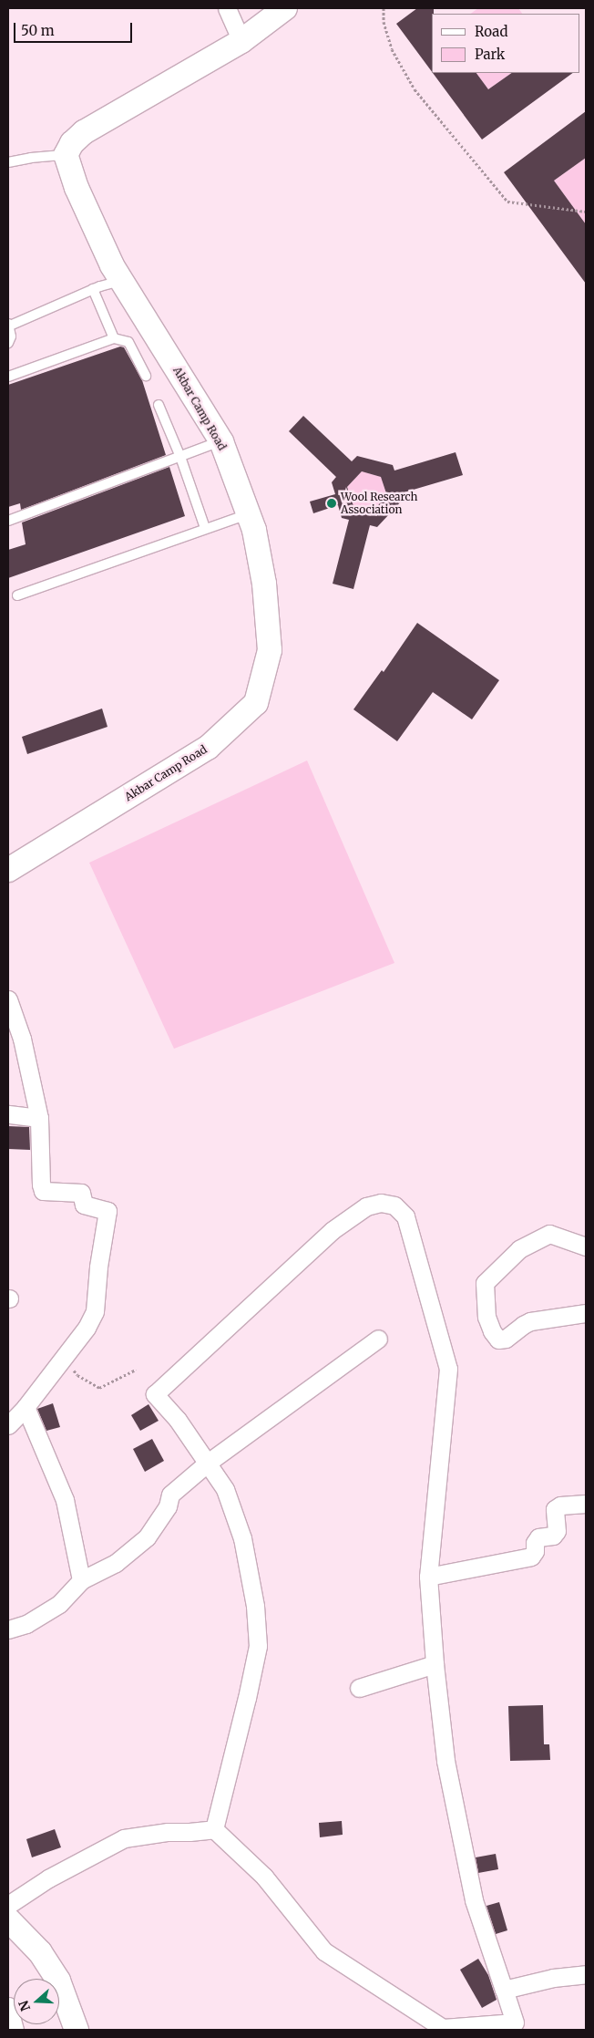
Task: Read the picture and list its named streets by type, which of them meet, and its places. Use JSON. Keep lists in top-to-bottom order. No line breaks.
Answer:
{"streets":{"street":["Akbar Camp Road"]},"places":["Wool Research Association"],"legend":["Road","Park"],"scale_bar":"50 m","north":"left"}
